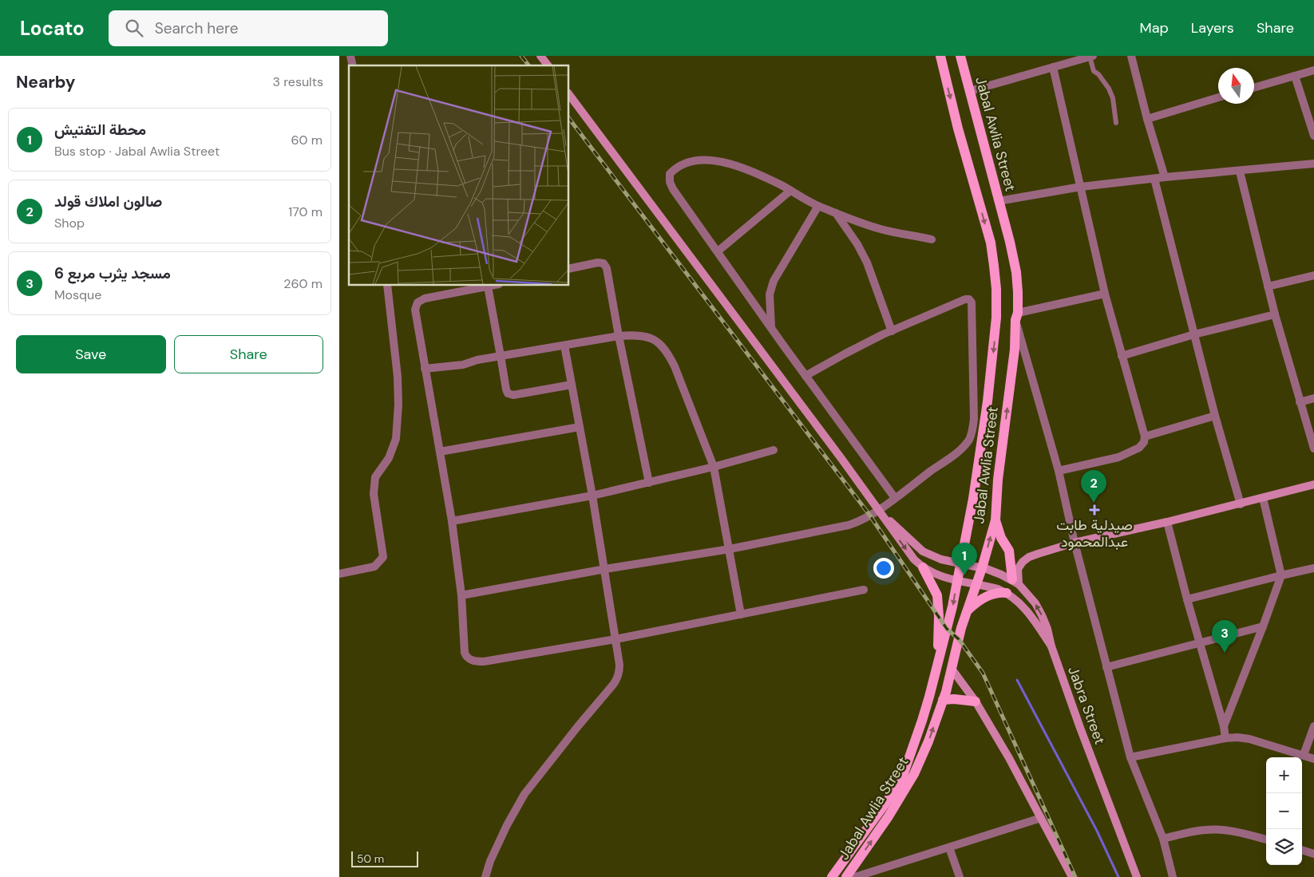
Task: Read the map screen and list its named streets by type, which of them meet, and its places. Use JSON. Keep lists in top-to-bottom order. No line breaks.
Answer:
{"streets":{"main road":["Jabal Awlia Street"],"street":["Jabra Street"]},"crossings":[["Jabal Awlia Street","Jabra Street"]],"places":{"health":["صيدلية طابت عبدالمحمود"]},"scale_bar":"50 m","north":"top","page":{"header":"Locato","search":"Search here","nav":["Map","Layers","Share"],"heading":["Nearby","3 results"],"list":[{"mark":"1","name":"محطة التفتيش","note":"Bus stop · Jabal Awlia Street","value":"60 m"},{"mark":"2","name":"صالون املاك قولد","note":"Shop","value":"170 m"},{"mark":"3","name":"مسجد يثرب مربع 6","note":"Mosque","value":"260 m"}],"buttons":["Save","Share"],"pins":["2","1","3"],"map_buttons":["+","−"],"scale":"50 m"}}
